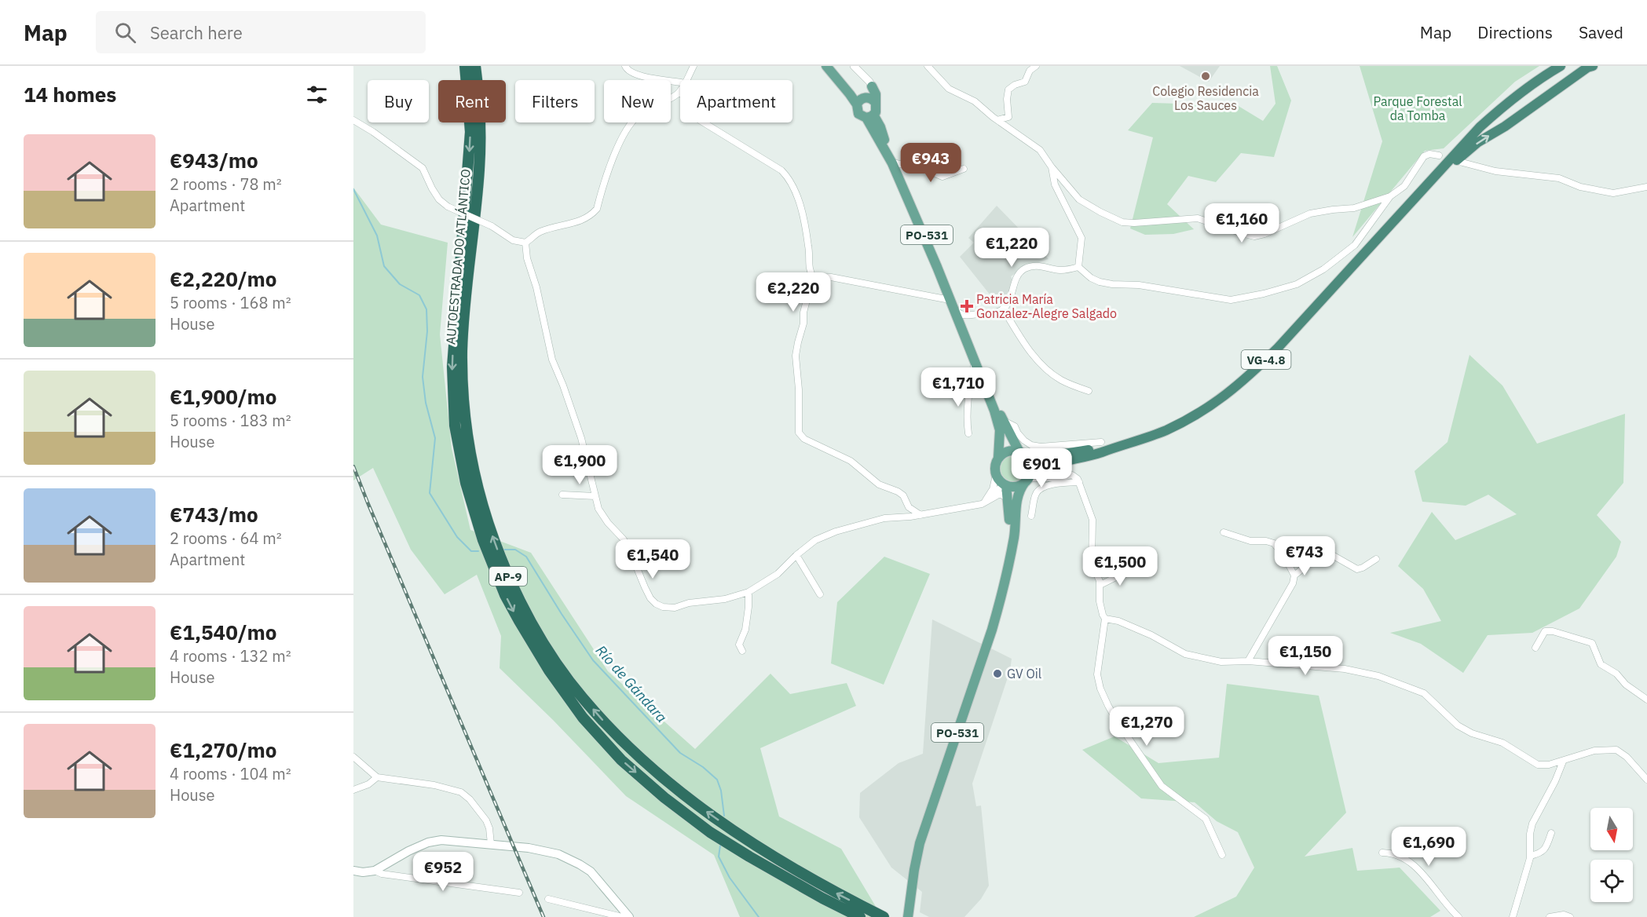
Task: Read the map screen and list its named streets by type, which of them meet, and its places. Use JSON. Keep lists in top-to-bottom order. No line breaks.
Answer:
{"streets":{"highway":["AUTOESTRADA DO ATLÁNTICO","VG-4.8","AP-9"],"main road":["PO-531"]},"crossings":[["PO-531","VG-4.8"]],"water":["Río de Gándara"],"parks":["Parque Forestal da Tomba"],"places":{"other":["Colegio Residencia Los Sauces","GV Oil"],"health":["Patricia María Gonzalez-Alegre Salgado"]},"north":"bottom","page":{"header":"Map","search":"Search here","nav":["Map","Directions","Saved"],"heading":"14 homes","chip":["Buy","Rent","Filters","New","Apartment"],"list":[{"name":"€943/mo","note":"2 rooms · 78 m² · Apartment"},{"name":"€2,220/mo","note":"5 rooms · 168 m² · House"},{"name":"€1,900/mo","note":"5 rooms · 183 m² · House"},{"name":"€743/mo","note":"2 rooms · 64 m² · Apartment"},{"name":"€1,540/mo","note":"4 rooms · 132 m² · House"},{"name":"€1,270/mo","note":"4 rooms · 104 m² · House"}],"price":["€943","€1,160","€1,220","€2,220","€1,710","€1,900","€901","€743","€1,540","€1,500","€1,150","€1,270","€1,690","€952"]}}
